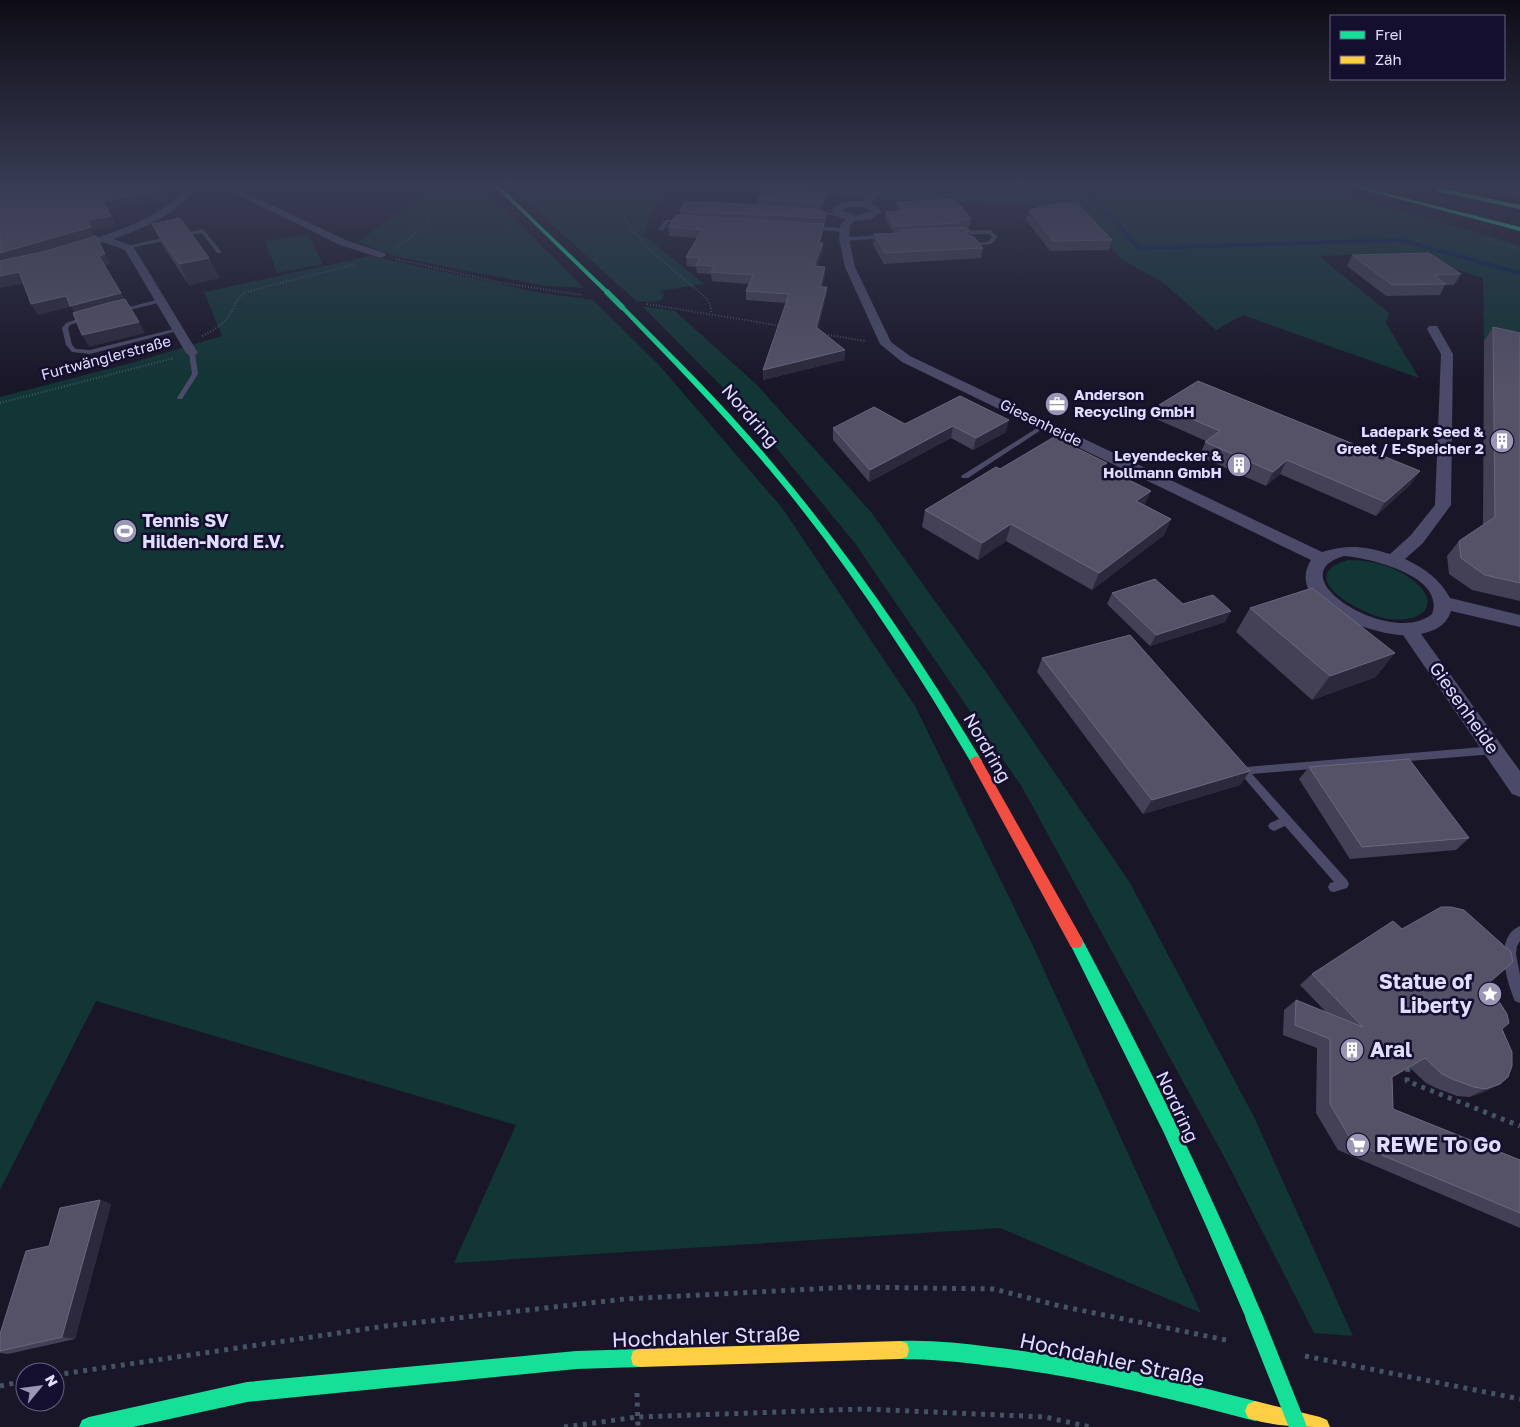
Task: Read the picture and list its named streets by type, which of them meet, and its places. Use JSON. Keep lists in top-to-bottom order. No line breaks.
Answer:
{"streets":{"main road":["Nordring","Hochdahler Straße"],"street":["Furtwänglerstraße","Giesenheide"]},"places":{"office":["Anderson Recycling GmbH"],"building":["Ladepark Seed & Greet / E-Speicher 2","Leyendecker & Hollmann GmbH","Aral"],"sports":["Tennis SV Hilden-Nord E.V."],"place":["Statue of Liberty"],"supermarket":["REWE To Go"]},"legend":["Frei","Zäh"],"north":"top right"}
